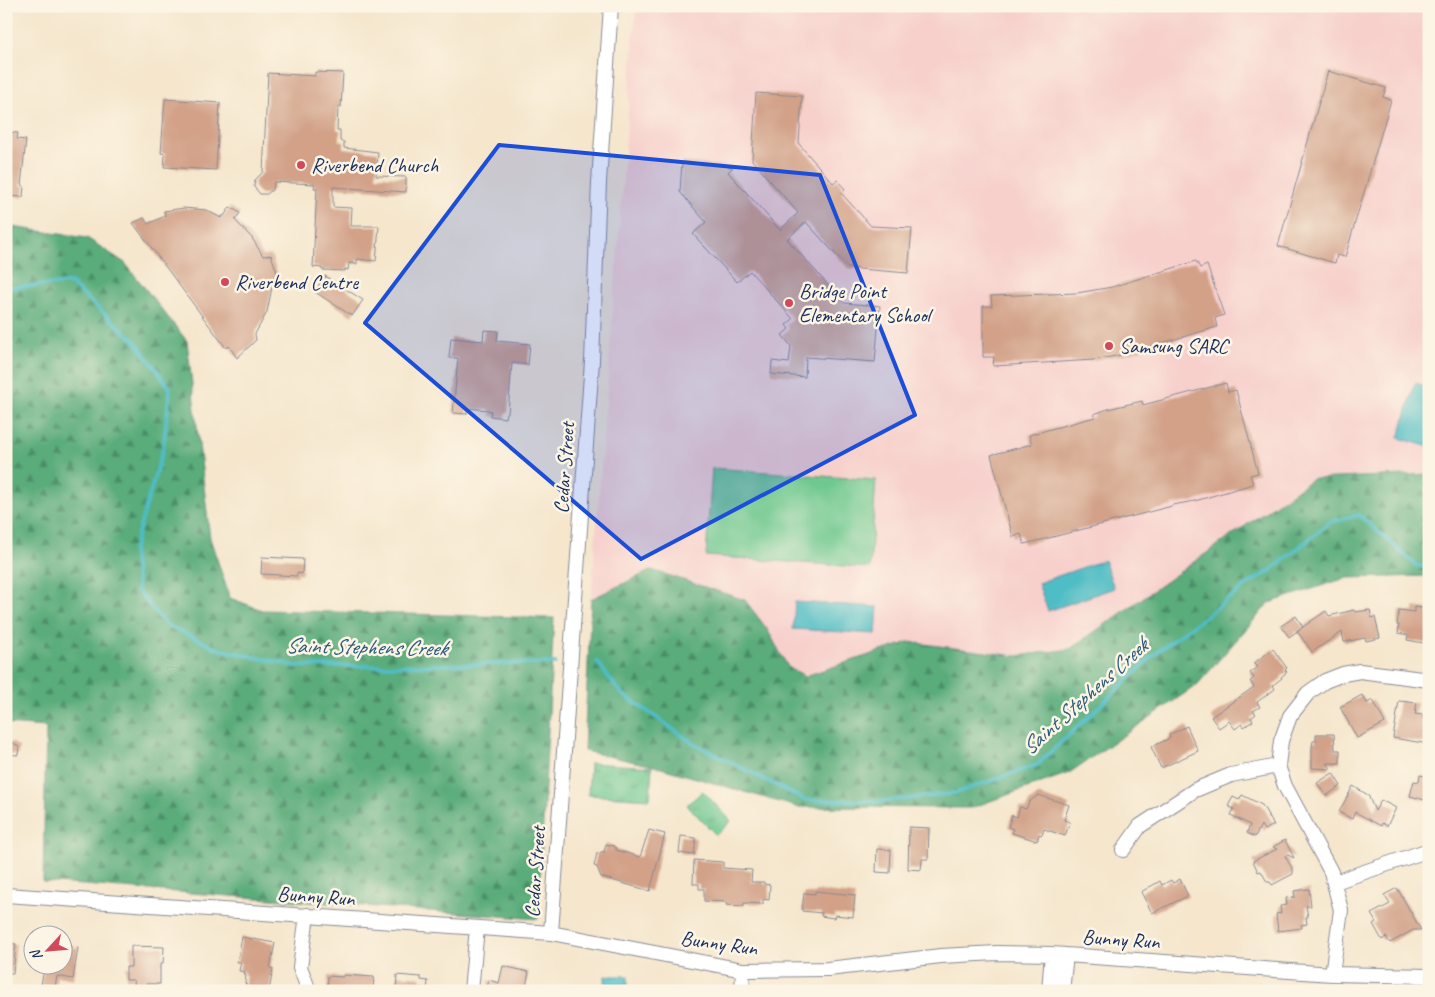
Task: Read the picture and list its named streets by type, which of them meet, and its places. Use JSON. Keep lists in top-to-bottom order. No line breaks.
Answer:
{"streets":{"street":["Cedar Street","Bunny Run"]},"crossings":[["Cedar Street","Bunny Run"]],"water":["Saint Stephens Creek"],"places":["Riverbend Church","Riverbend Centre","Bridge Point Elementary School","Samsung SARC"],"north":"bottom left"}
